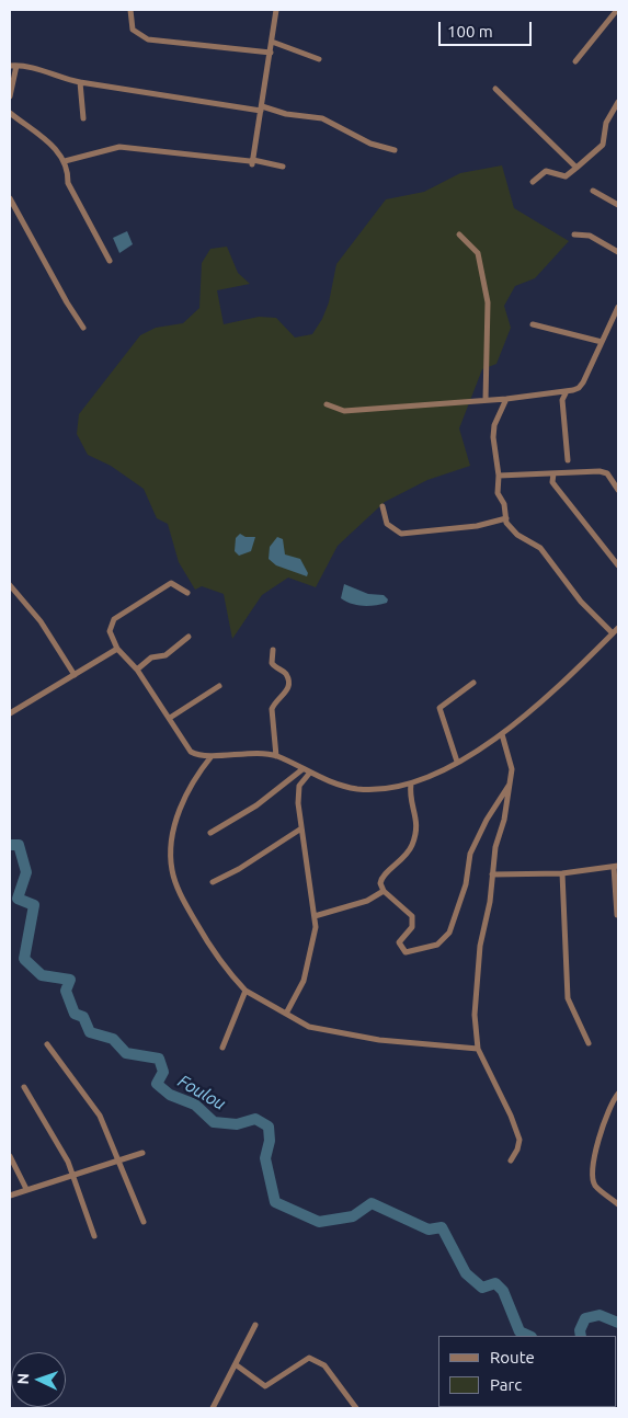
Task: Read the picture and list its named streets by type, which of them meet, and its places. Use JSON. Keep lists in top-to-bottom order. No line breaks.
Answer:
{"water":["Foulou"],"legend":["Route","Parc"],"scale_bar":"100 m","north":"left"}
